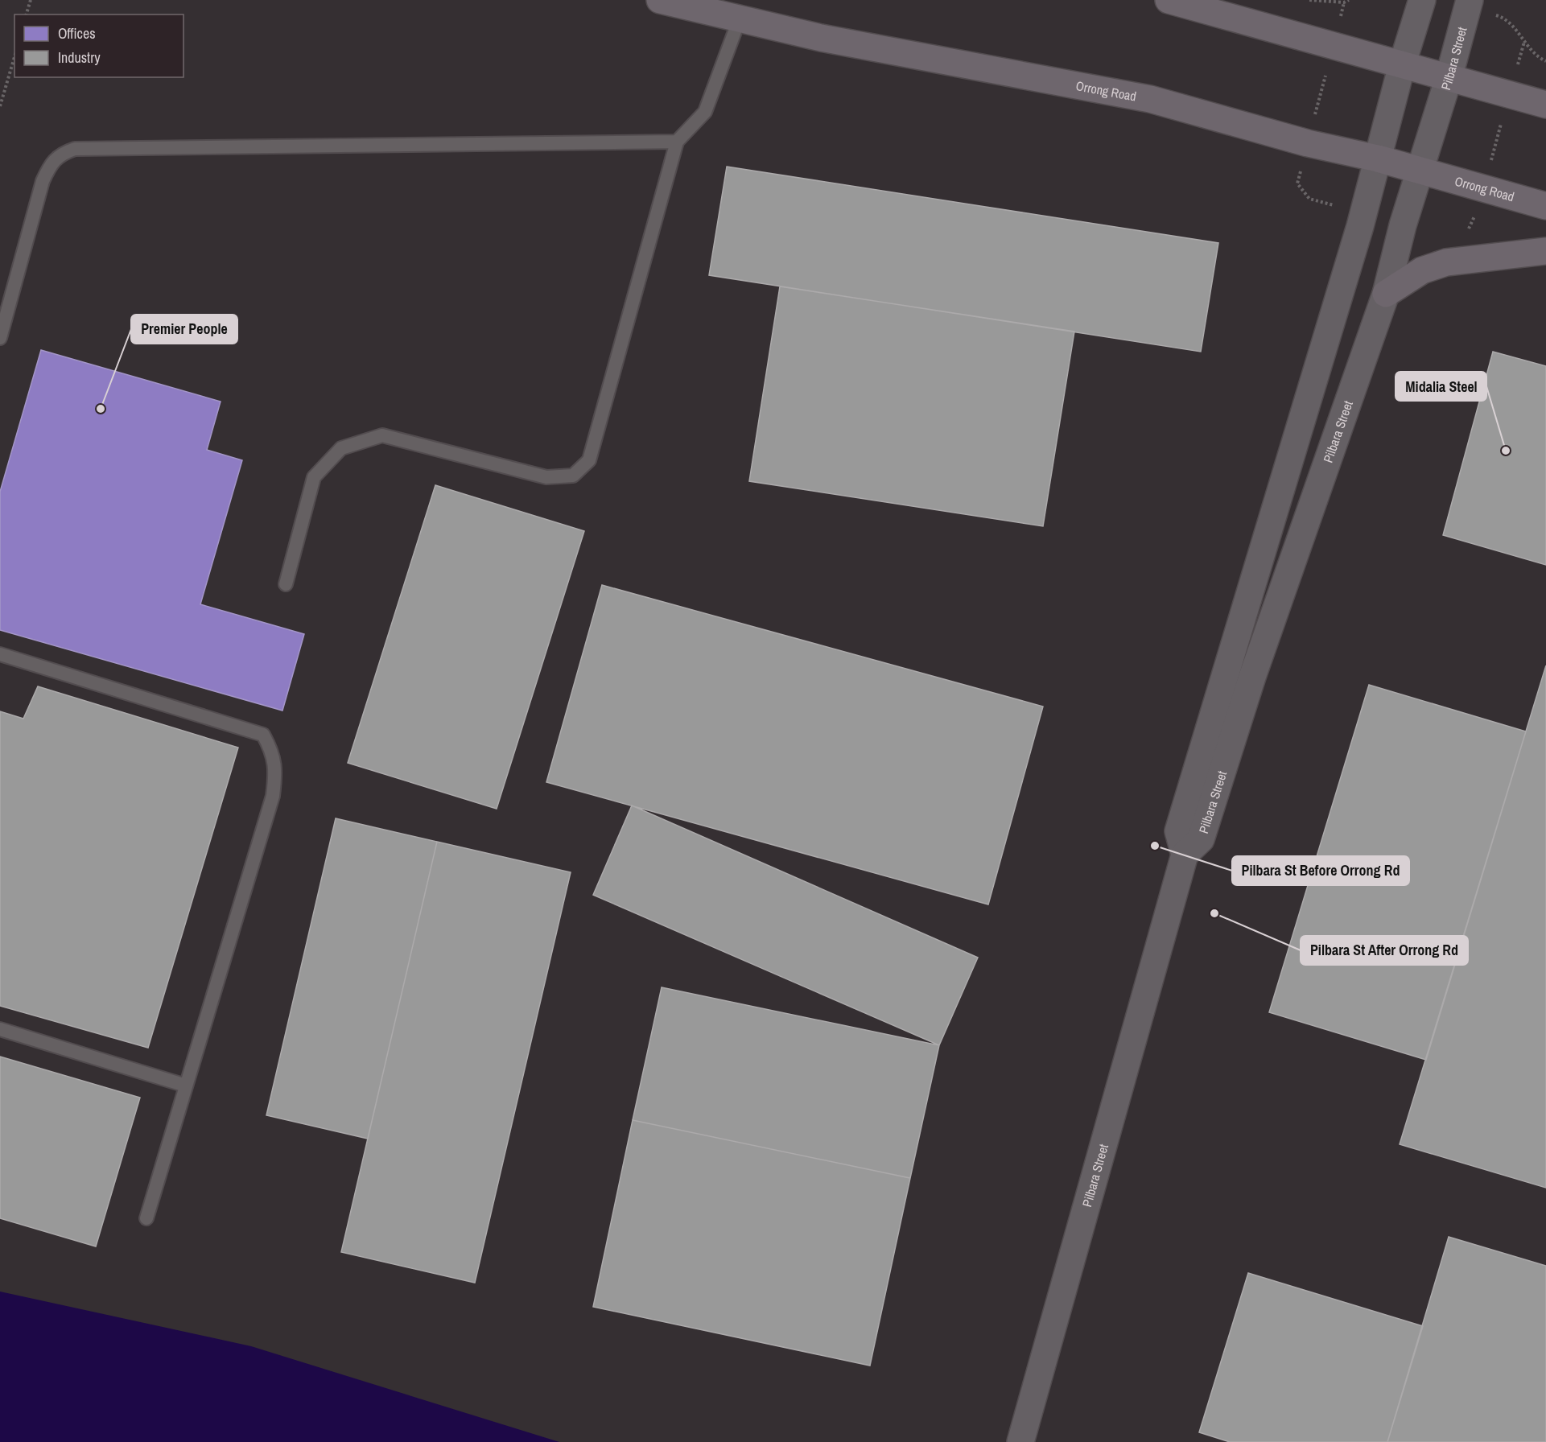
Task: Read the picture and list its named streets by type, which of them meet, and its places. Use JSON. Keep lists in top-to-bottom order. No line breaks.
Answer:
{"streets":{"highway":["Orrong Road"],"main road":["Pilbara Street"]},"crossings":[["Pilbara Street","Orrong Road"]],"places":["Premier People","Midalia Steel","Pilbara St Before Orrong Rd","Pilbara St After Orrong Rd"],"legend":["Offices","Industry"]}
